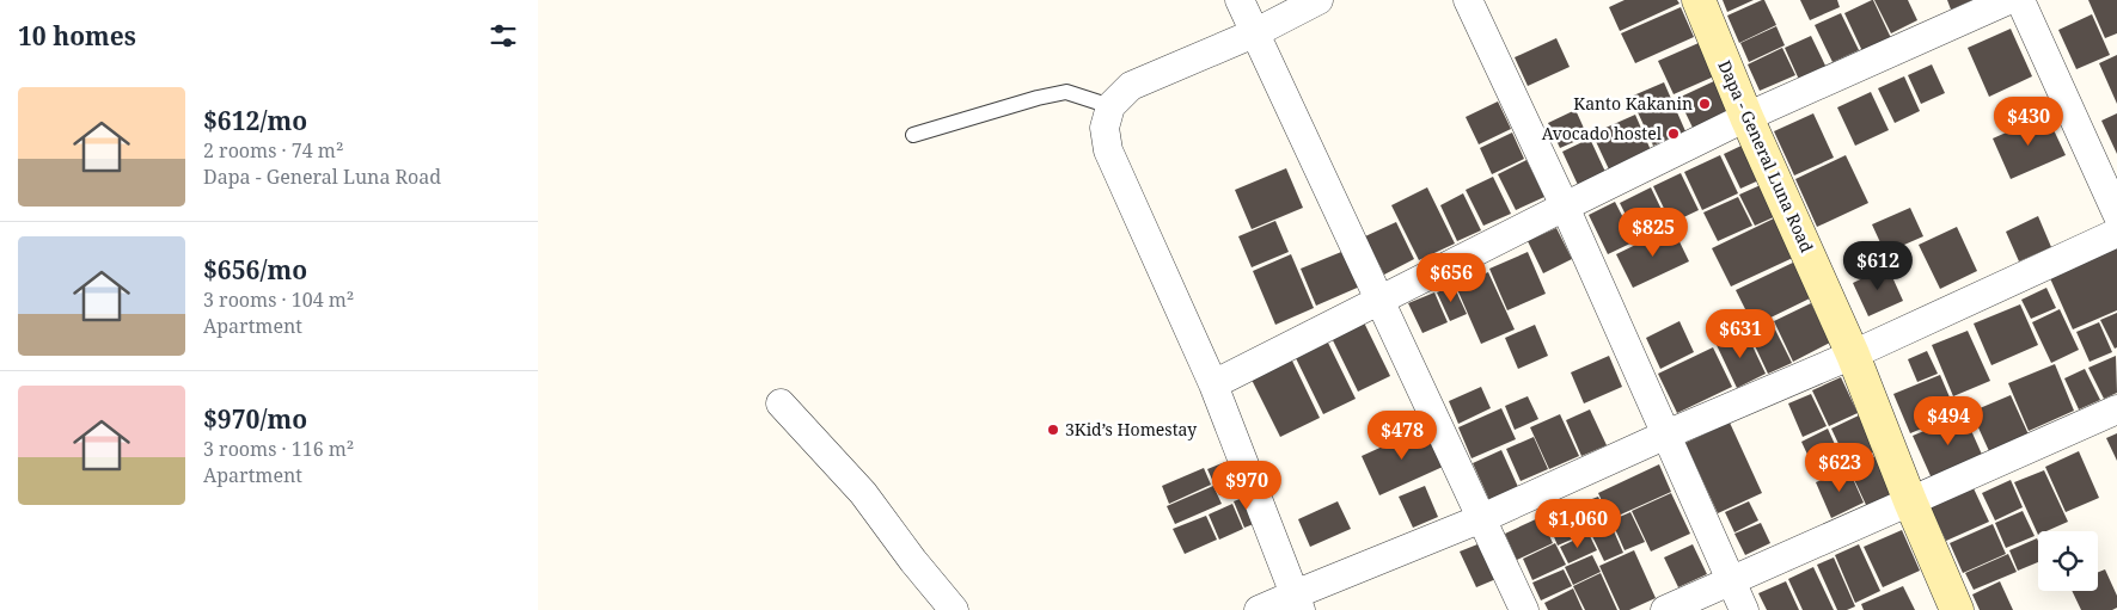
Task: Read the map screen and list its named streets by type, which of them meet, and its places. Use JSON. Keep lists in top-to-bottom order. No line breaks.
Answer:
{"streets":{"main road":["Dapa - General Luna Road"]},"places":["Kanto Kakanin","Avocado hostel","3Kid’s Homestay"],"page":{"heading":"10 homes","list":[{"name":"$612/mo","note":"2 rooms · 74 m² · Dapa - General Luna Road"},{"name":"$656/mo","note":"3 rooms · 104 m² · Apartment"},{"name":"$970/mo","note":"3 rooms · 116 m² · Apartment"}],"price":["$430","$825","$612","$656","$631","$494","$478","$623","$970","$1,060"]}}
